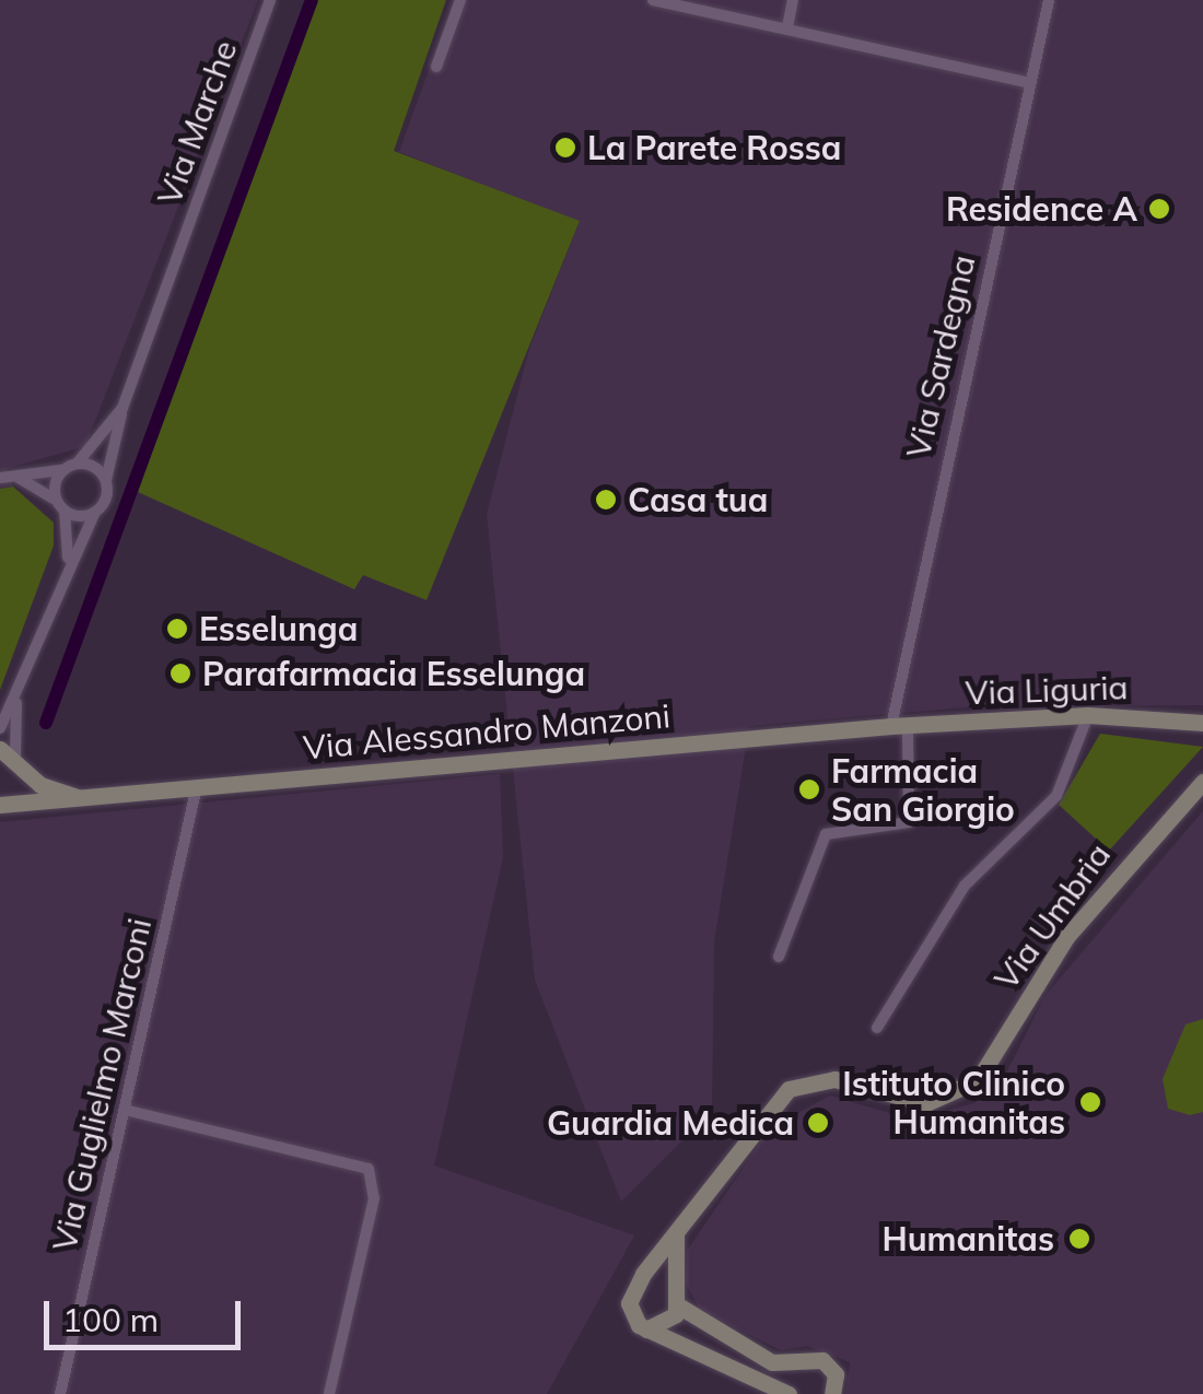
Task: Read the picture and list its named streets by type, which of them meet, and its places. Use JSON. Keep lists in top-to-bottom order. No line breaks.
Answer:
{"streets":{"street":["Via Marche","Via Sardegna","Via Liguria","Via Alessandro Manzoni","Via Umbria","Via Guglielmo Marconi"]},"crossings":[["Via Sardegna","Via Liguria"],["Via Sardegna","Via Alessandro Manzoni"],["Via Liguria","Via Alessandro Manzoni"],["Via Alessandro Manzoni","Via Guglielmo Marconi"]],"places":["La Parete Rossa","Residence A","Casa tua","Esselunga","Parafarmacia Esselunga","Farmacia San Giorgio","Istituto Clinico Humanitas","Guardia Medica","Humanitas"],"scale_bar":"100 m"}
